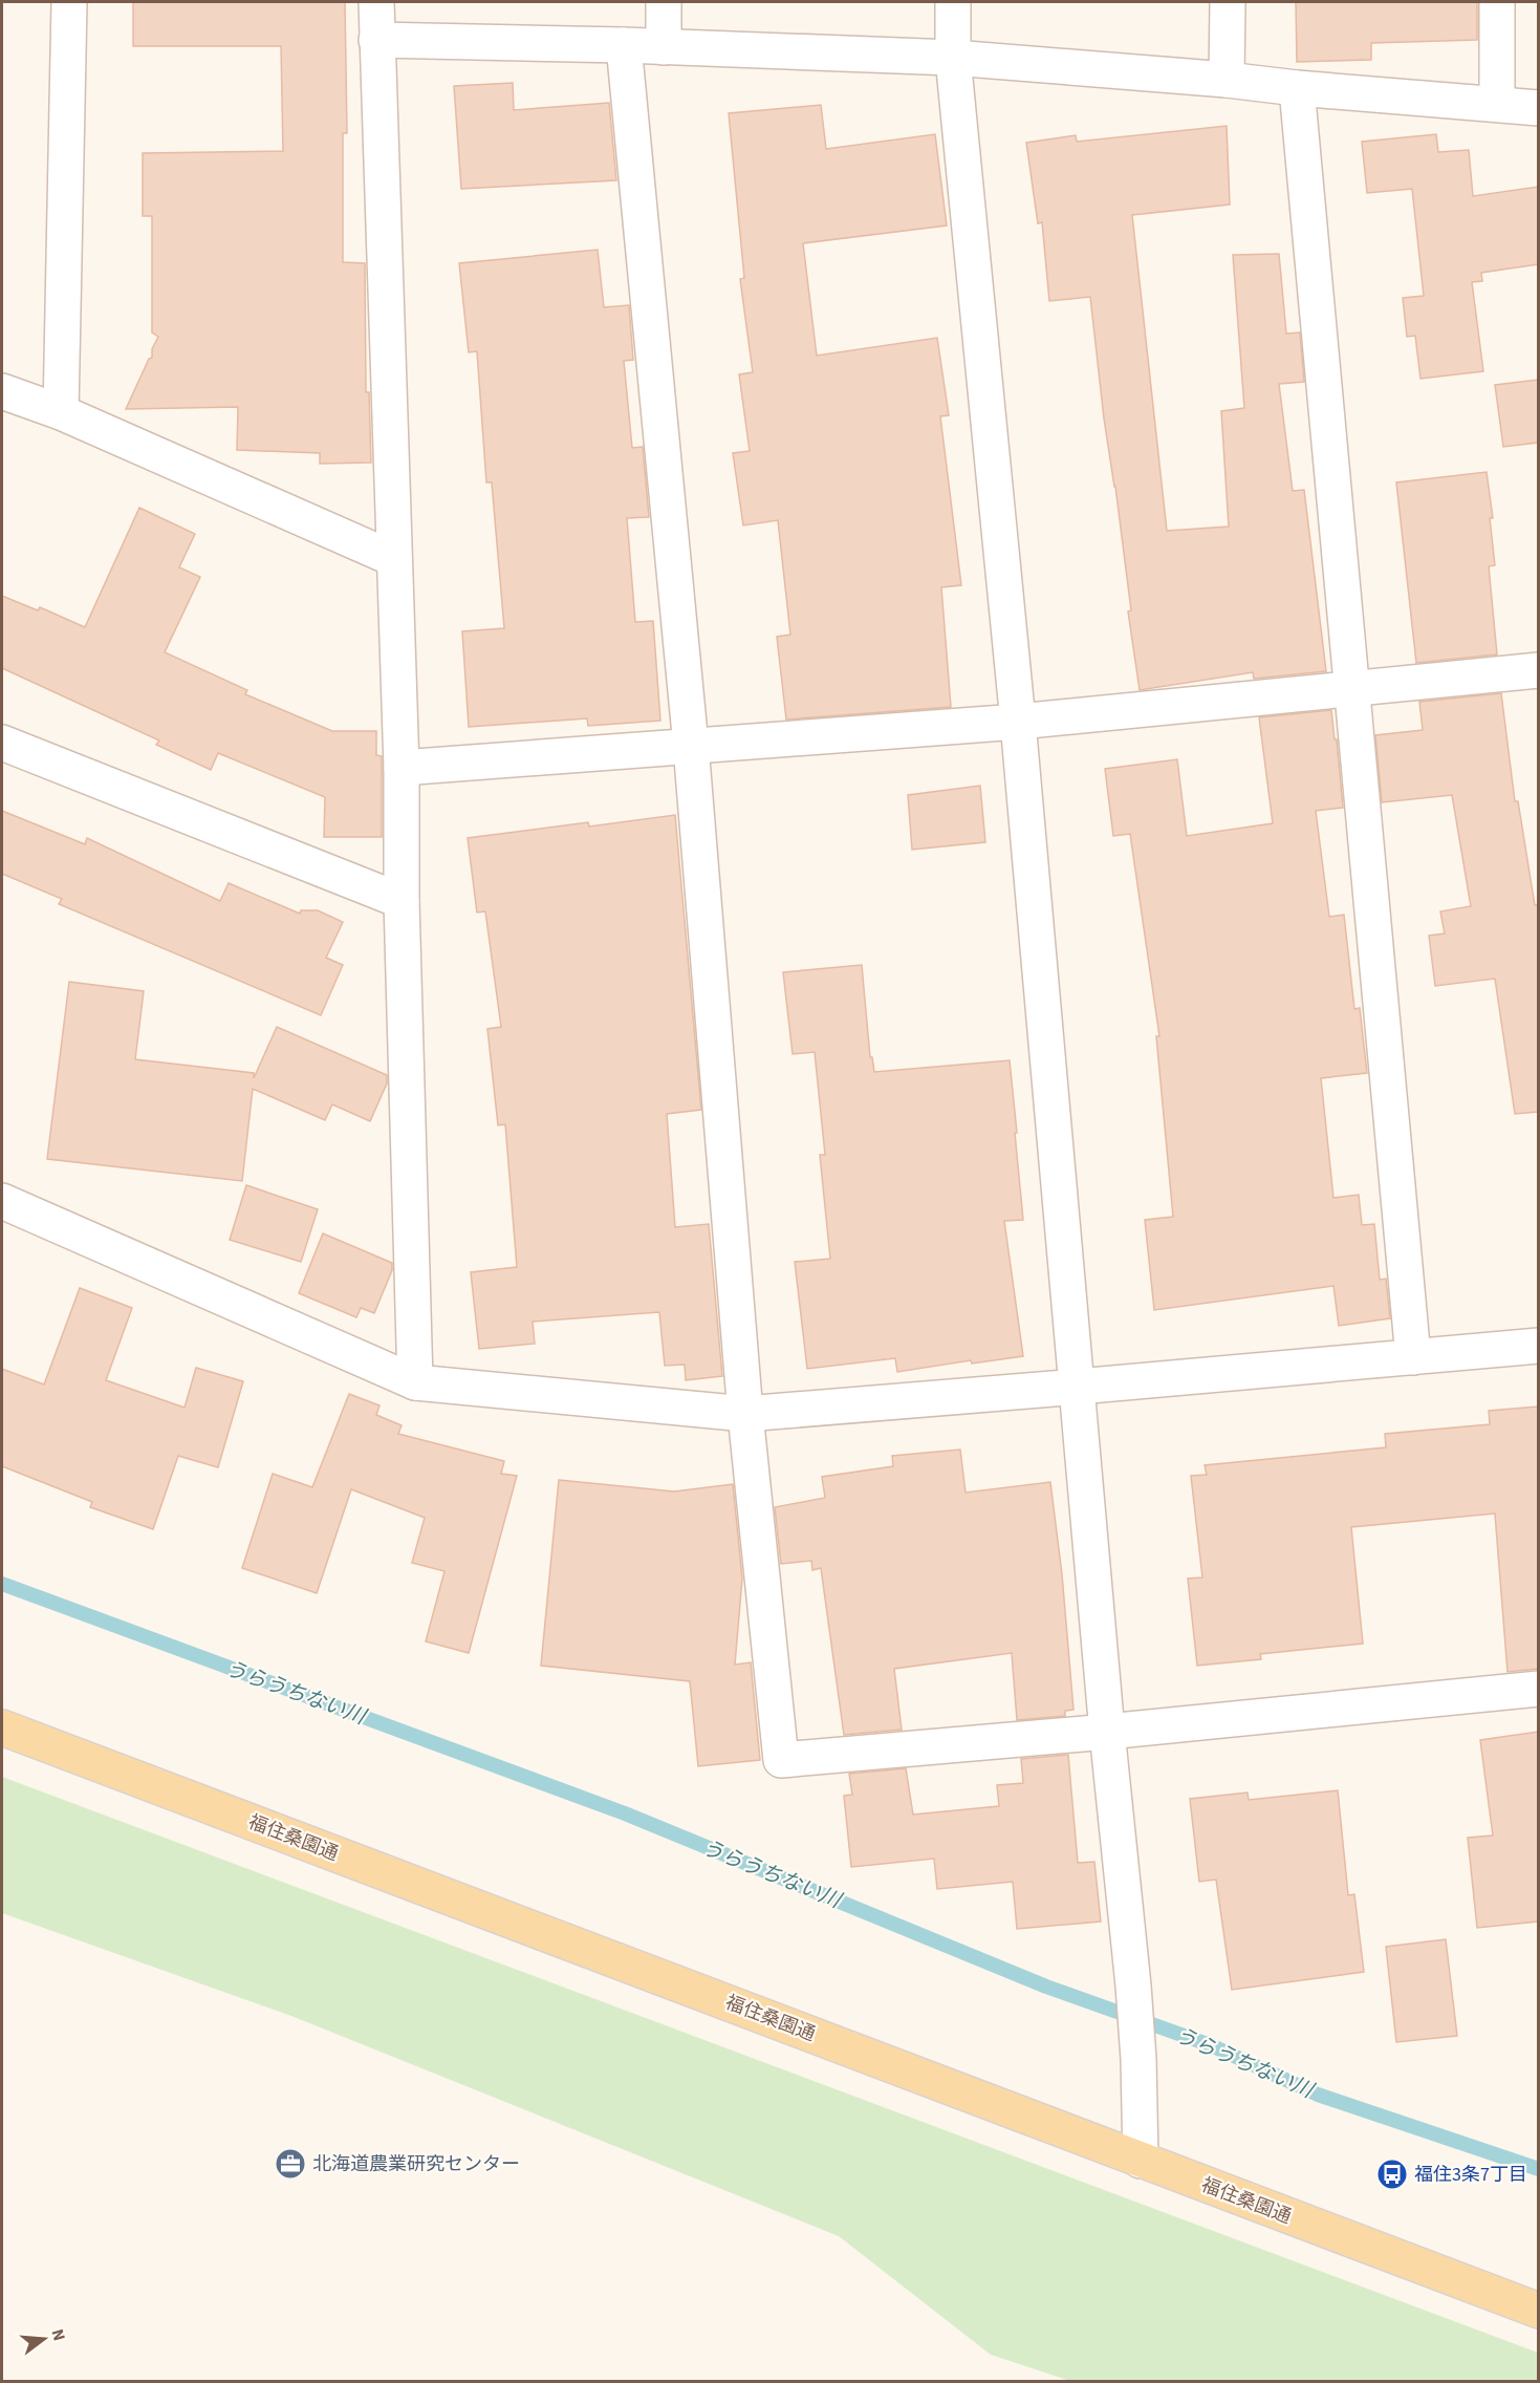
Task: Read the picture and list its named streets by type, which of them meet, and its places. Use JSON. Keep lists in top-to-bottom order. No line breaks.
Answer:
{"streets":{"main road":["福住桑園通"]},"water":["うらうちない川"],"places":{"office":["北海道農業研究センター"],"bus stop":["福住3条7丁目"]},"north":"right"}
